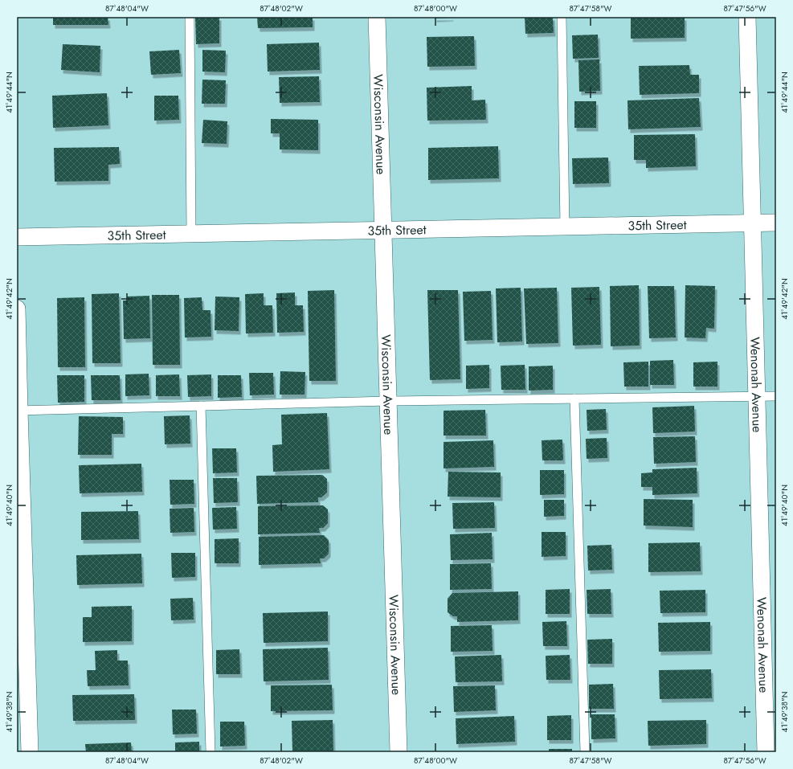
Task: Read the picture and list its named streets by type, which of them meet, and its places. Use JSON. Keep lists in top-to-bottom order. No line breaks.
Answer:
{"streets":{"street":["Wisconsin Avenue","35th Street","Wenonah Avenue"]},"crossings":[["Wisconsin Avenue","35th Street"],["35th Street","Wenonah Avenue"]],"coordinates":["87°48'04\"W","87°48'02\"W","87°48'00\"W","87°47'58\"W","87°47'56\"W","41°49'44\"N","41°49'42\"N","41°49'40\"N","41°49'38\"N"]}
